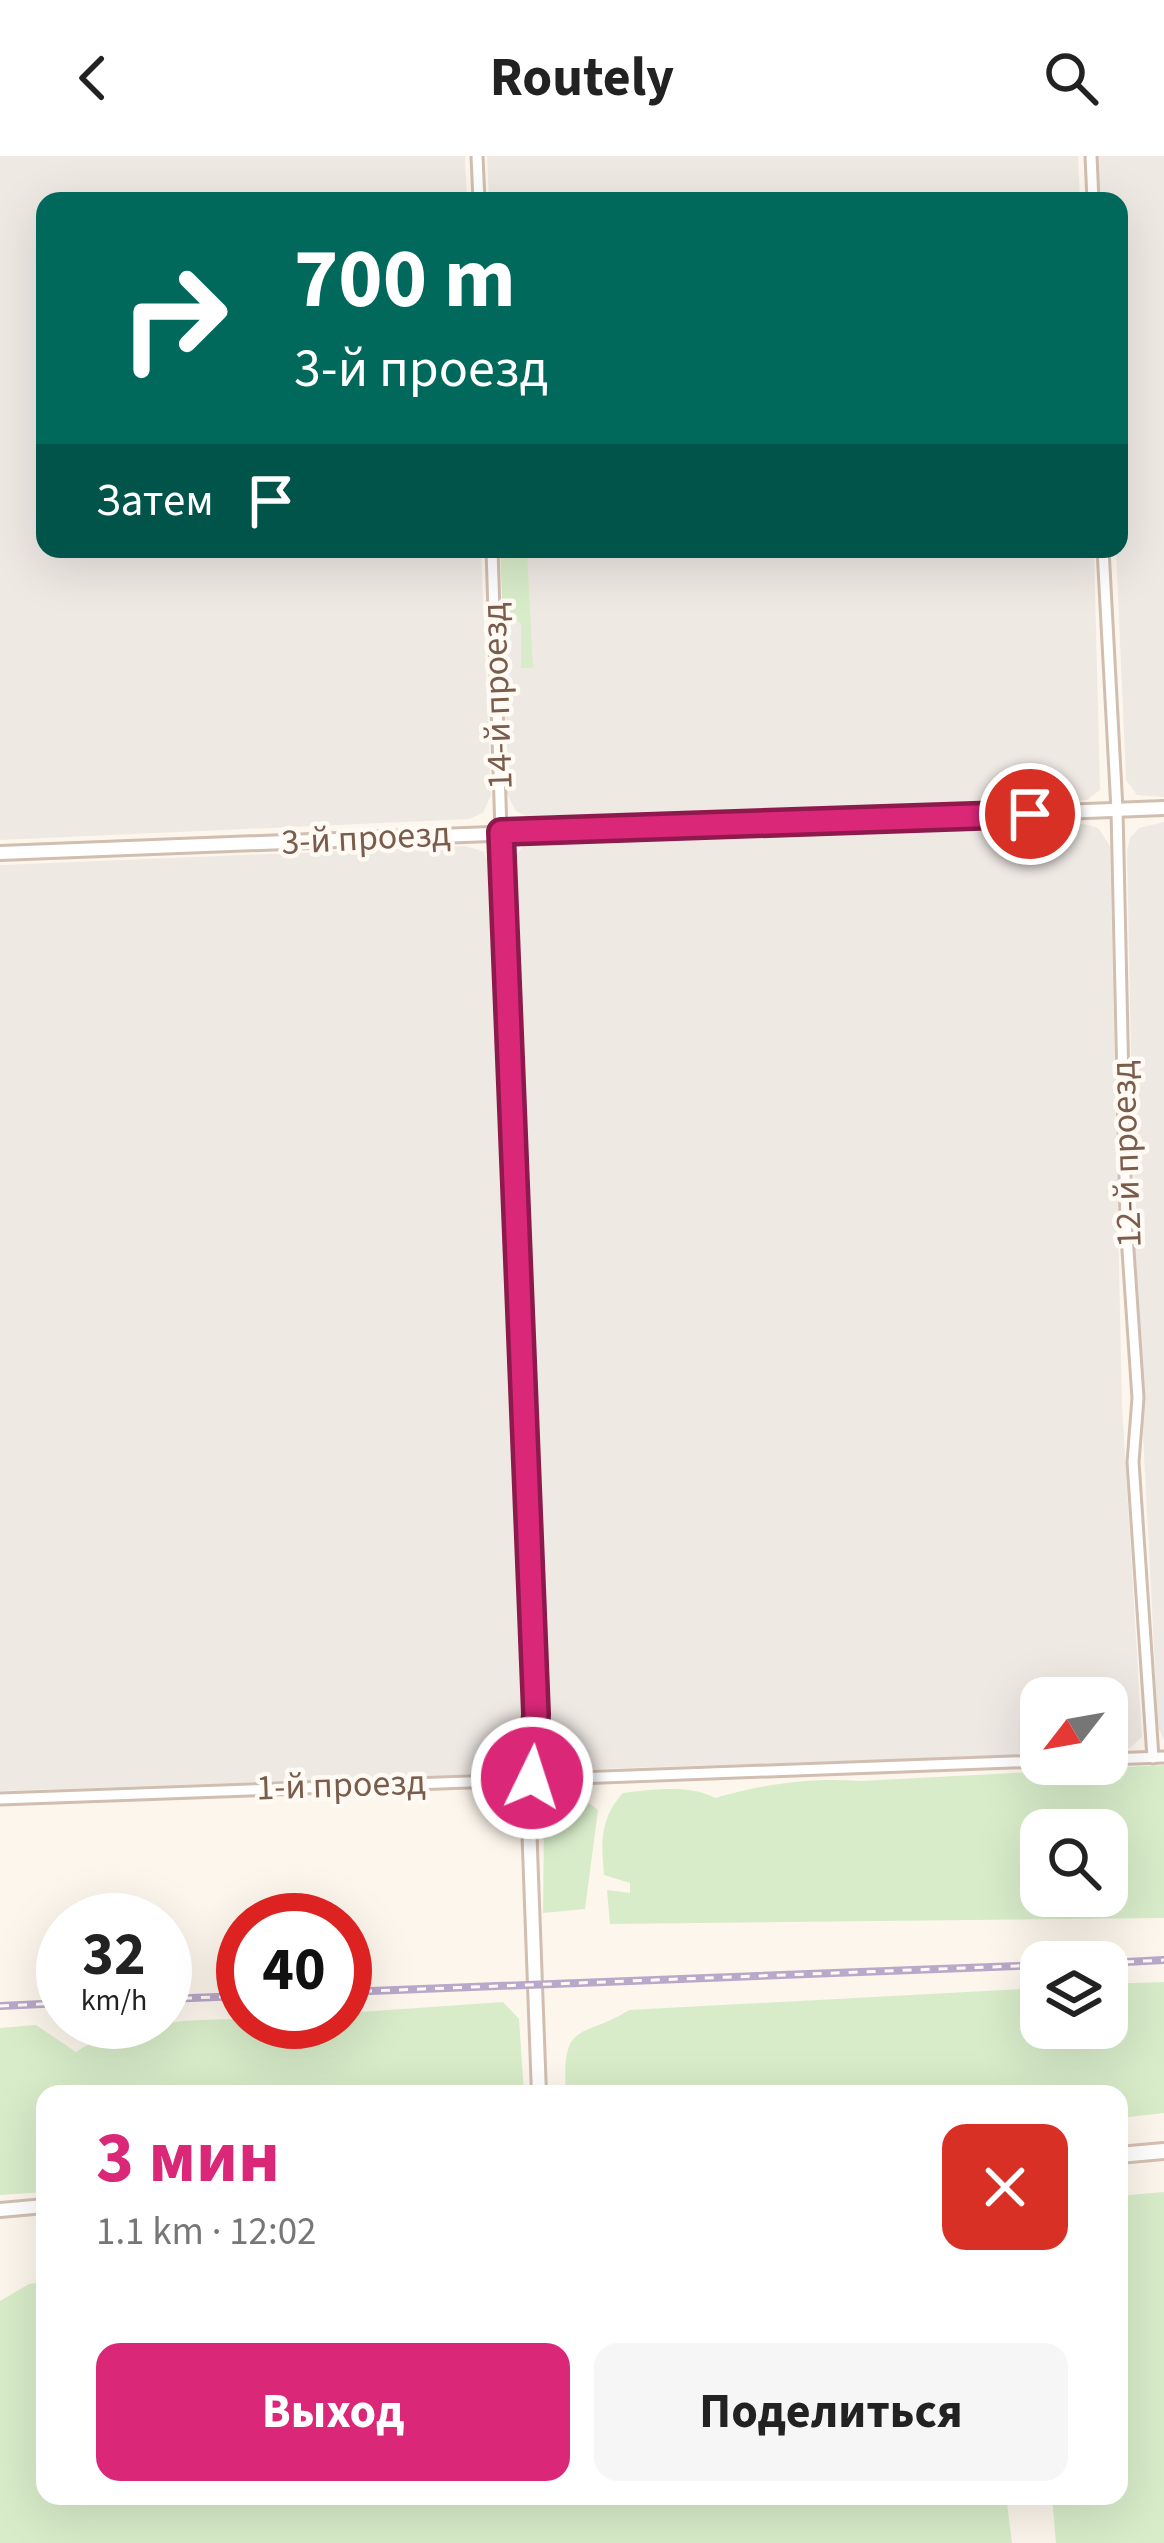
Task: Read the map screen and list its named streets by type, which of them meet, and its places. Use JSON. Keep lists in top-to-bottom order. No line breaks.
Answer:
{"streets":{"street":["14-й проезд","3-й проезд","12-й проезд","1-й проезд"]},"crossings":[["14-й проезд","3-й проезд"],["14-й проезд","1-й проезд"],["3-й проезд","12-й проезд"]],"north":"bottom left","page":{"header":"Routely","turn":["700 m","3-й проезд"],"then":"Затем","speed":"32 km/h","limit":"40","heading":["3 мин","1.1 km · 12:02"],"buttons":["Выход","Поделиться"]}}
